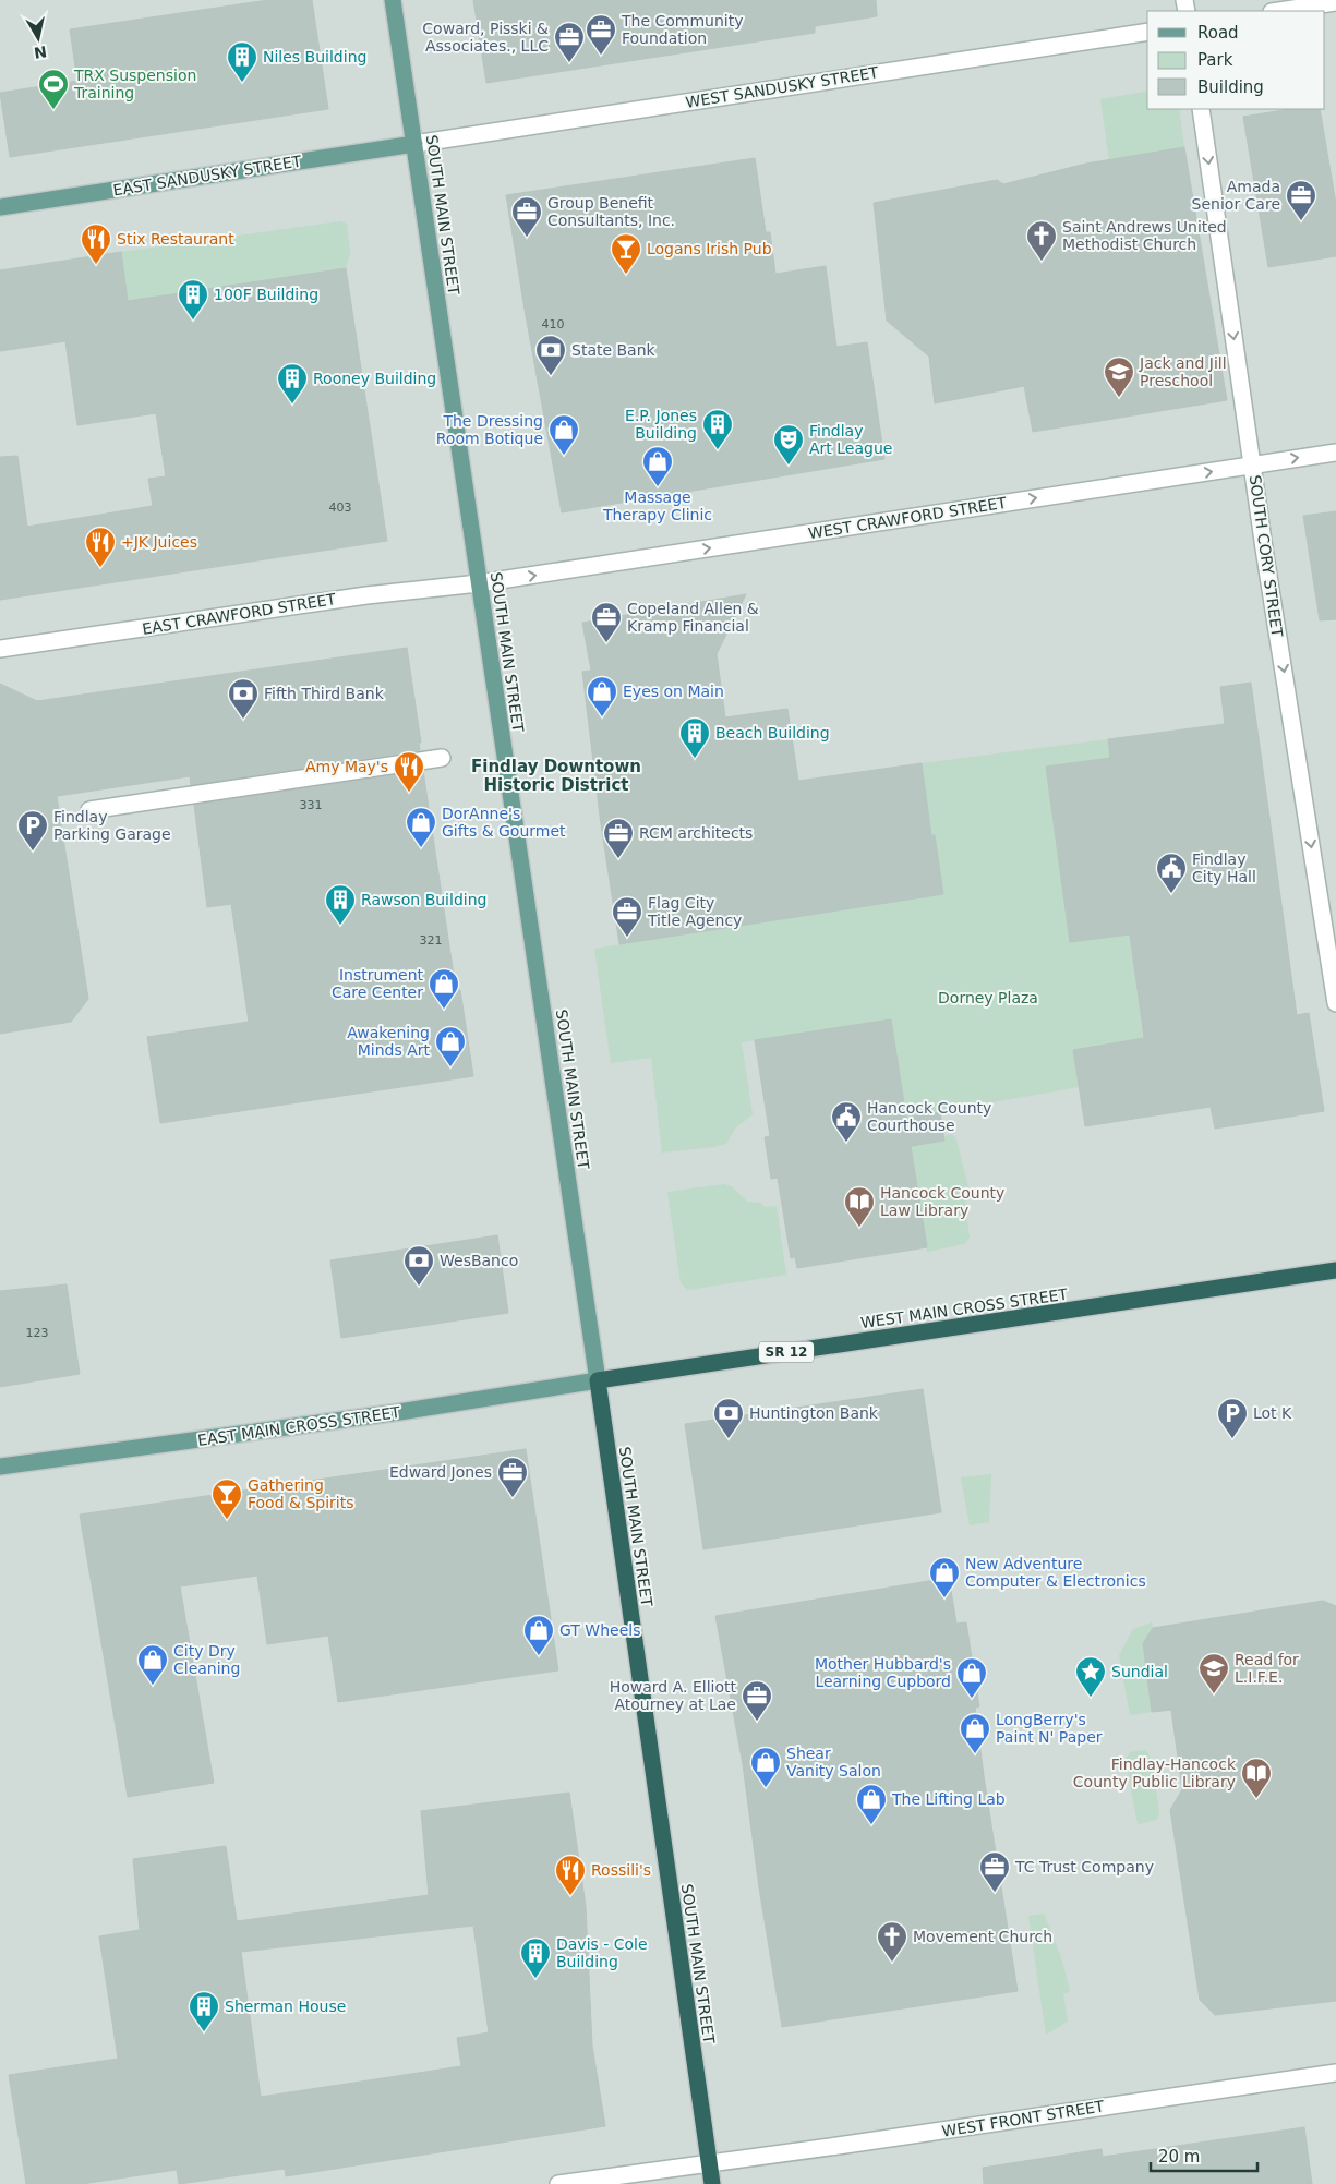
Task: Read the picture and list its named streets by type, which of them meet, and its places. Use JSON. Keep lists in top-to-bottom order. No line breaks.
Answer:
{"streets":{"highway":["SOUTH MAIN STREET","WEST MAIN CROSS STREET","SR 12"],"main road":["EAST SANDUSKY STREET","EAST MAIN CROSS STREET"],"street":["WEST SANDUSKY STREET","WEST CRAWFORD STREET","SOUTH CORY STREET","EAST CRAWFORD STREET","WEST FRONT STREET"]},"crossings":[["WEST SANDUSKY STREET","EAST SANDUSKY STREET"],["WEST SANDUSKY STREET","SOUTH MAIN STREET"],["EAST SANDUSKY STREET","SOUTH MAIN STREET"],["SOUTH MAIN STREET","WEST CRAWFORD STREET"],["SOUTH MAIN STREET","EAST CRAWFORD STREET"],["SOUTH MAIN STREET","WEST MAIN CROSS STREET"],["SOUTH MAIN STREET","EAST MAIN CROSS STREET"],["SOUTH MAIN STREET","WEST FRONT STREET"],["WEST CRAWFORD STREET","SOUTH CORY STREET"],["WEST CRAWFORD STREET","EAST CRAWFORD STREET"],["WEST MAIN CROSS STREET","EAST MAIN CROSS STREET"]],"one_way":["WEST CRAWFORD STREET","SOUTH CORY STREET"],"districts":["Findlay Downtown Historic District"],"parks":["Dorney Plaza"],"places":{"office":["The Community Foundation","Coward, Pisski & Associates., LLC","Amada Senior Care","Group Benefit Consultants, Inc.","Copeland Allen & Kramp Financial","RCM architects","Flag City Title Agency","Edward Jones","Howard A. Elliott Atourney at Lae","TC Trust Company"],"building":["Niles Building","100F Building","Rooney Building","E.P. Jones Building","Beach Building","Rawson Building","Davis - Cole Building","Sherman House"],"sports":["TRX Suspension Training"],"church":["Saint Andrews United Methodist Church","Movement Church"],"restaurant":["Stix Restaurant","+JK Juices","Amy May's","Rossili's"],"bar":["Logans Irish Pub","Gathering Food & Spirits"],"bank":["State Bank","Fifth Third Bank","WesBanco","Huntington Bank"],"school or university":["Jack and Jill Preschool","Read for L.I.F.E."],"shop":["The Dressing Room Botique","Massage Therapy Clinic","Eyes on Main","DorAnne's Gifts & Gourmet","Instrument Care Center","Awakening Minds Art","New Adventure Computer & Electronics","GT Wheels","City Dry Cleaning","Mother Hubbard's Learning Cupbord","LongBerry's Paint N' Paper","Shear Vanity Salon","The Lifting Lab"],"theatre":["Findlay Art League"],"parking":["Findlay Parking Garage","Lot K"],"public building":["Findlay City Hall","Hancock County Courthouse"],"library":["Hancock County Law Library","Findlay-Hancock County Public Library"],"place":["Sundial"]},"house_numbers":["410","403","331","321","123"],"legend":["Road","Park","Building"],"scale_bar":"20 m","north":"bottom"}
